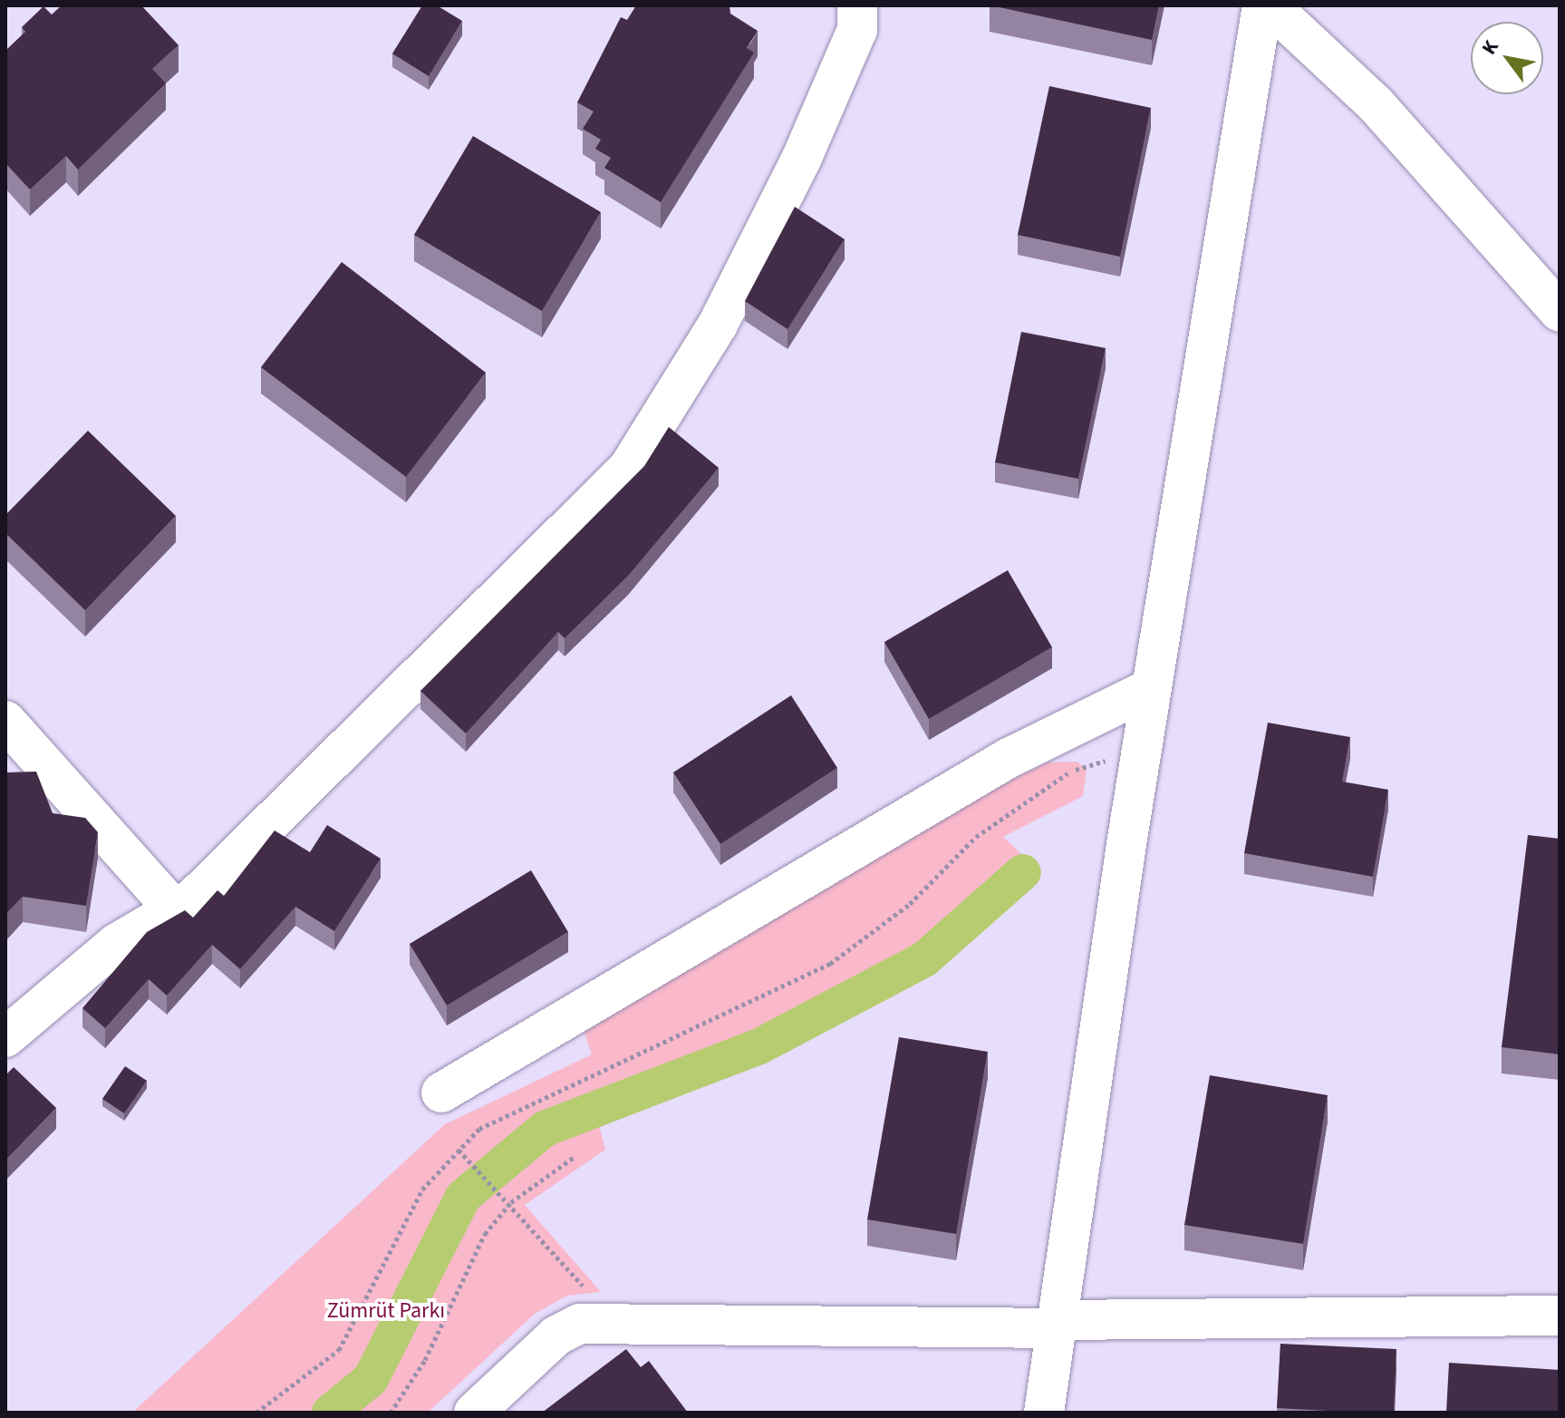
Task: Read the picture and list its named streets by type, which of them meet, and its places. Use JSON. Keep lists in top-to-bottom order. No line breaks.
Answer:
{"parks":["Zümrüt Parkı"],"north":"top left"}
